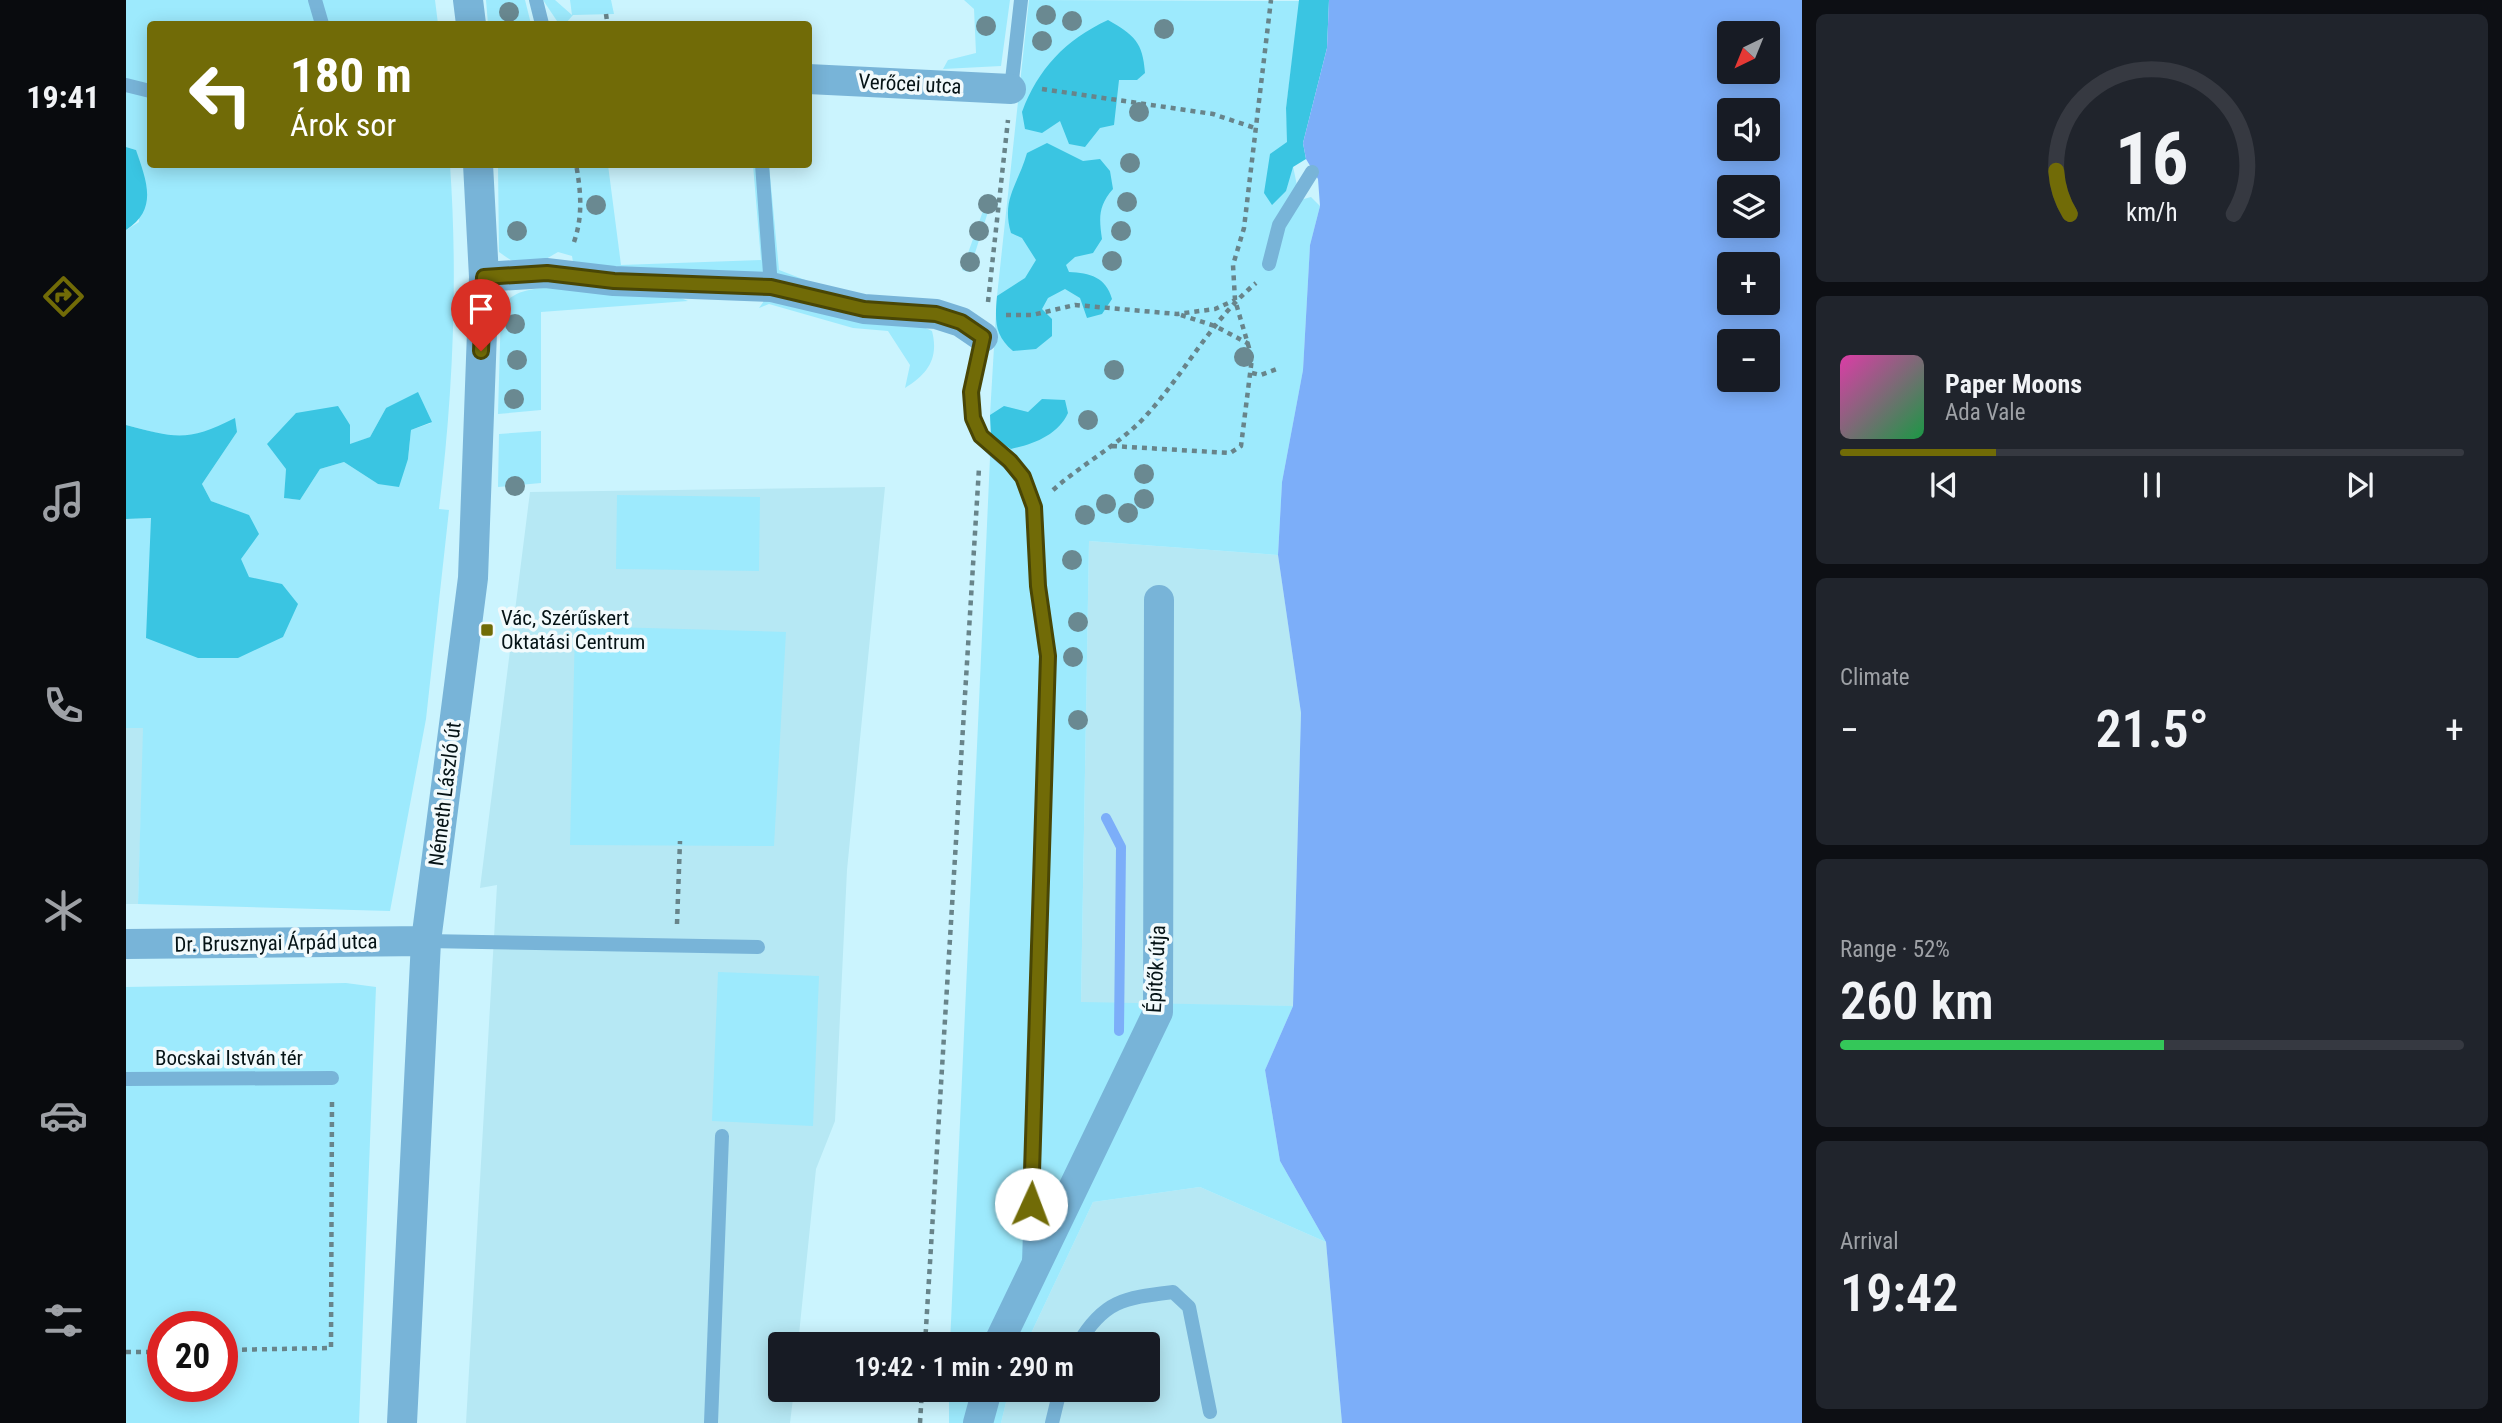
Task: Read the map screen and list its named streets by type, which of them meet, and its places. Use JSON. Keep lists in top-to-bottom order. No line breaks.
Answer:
{"streets":{"street":["Verőcei utca","Németh László út","Dr. Brusznyai Árpád utca","Építők útja"],"lane":["Bocskai István tér"]},"crossings":[["Németh László út","Dr. Brusznyai Árpád utca"]],"places":{"transit":["Vác, Szérűskert Oktatási Centrum"]},"north":"bottom left","page":{"tabs":"19:41","map_buttons":["+","−"],"turn":["180 m","Árok sor"],"song":["Paper Moons","Ada Vale"],"tile":["Climate",["Range · 52%","260 km"],["Arrival","19:42"]],"heat":["−","21.5°","+"],"limit":"20","trip":"19:42 · 1 min · 290 m","gauge":["16","km/h"]}}
